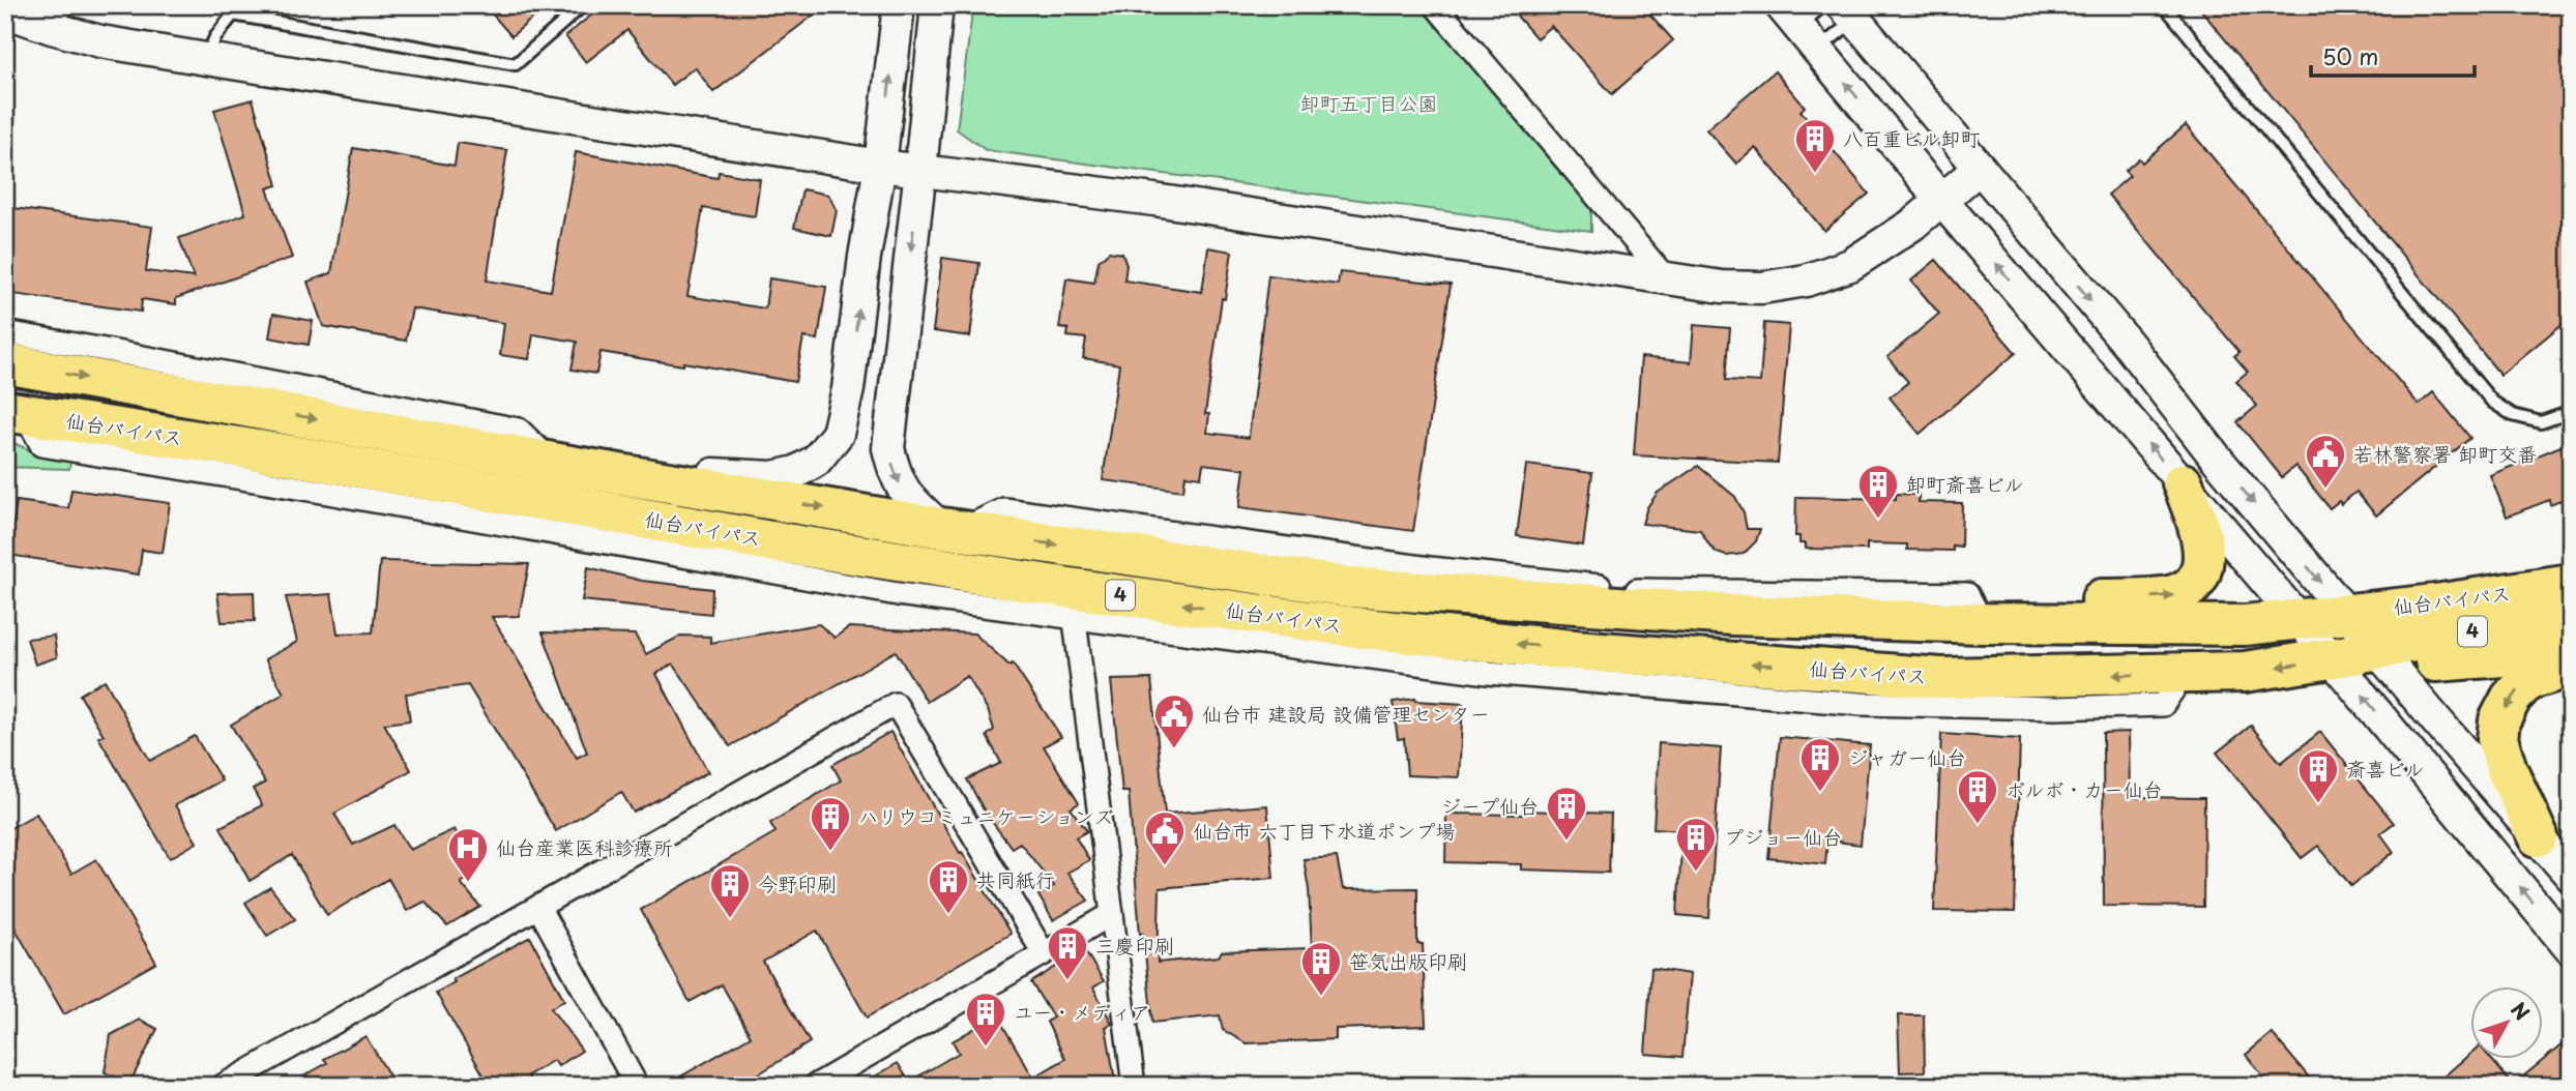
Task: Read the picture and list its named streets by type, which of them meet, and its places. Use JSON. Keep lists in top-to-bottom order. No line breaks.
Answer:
{"streets":{"highway":["仙台バイパス","4"]},"crossings":[["仙台バイパス","4"]],"parks":["卸町五丁目公園"],"places":{"building":["八百重ビル卸町","卸町斎喜ビル","ジャガー仙台","斎喜ビル","ボルボ・カー仙台","ジープ仙台","ハリウコミュニケーションズ","プジョー仙台","共同紙行","今野印刷","三慶印刷","笹気出版印刷","ユー・メディア"],"public building":["若林警察署 卸町交番","仙台市 建設局 設備管理センター","仙台市 六丁目下水道ポンプ場"],"hospital":["仙台産業医科診療所"]},"scale_bar":"50 m","north":"top right"}
